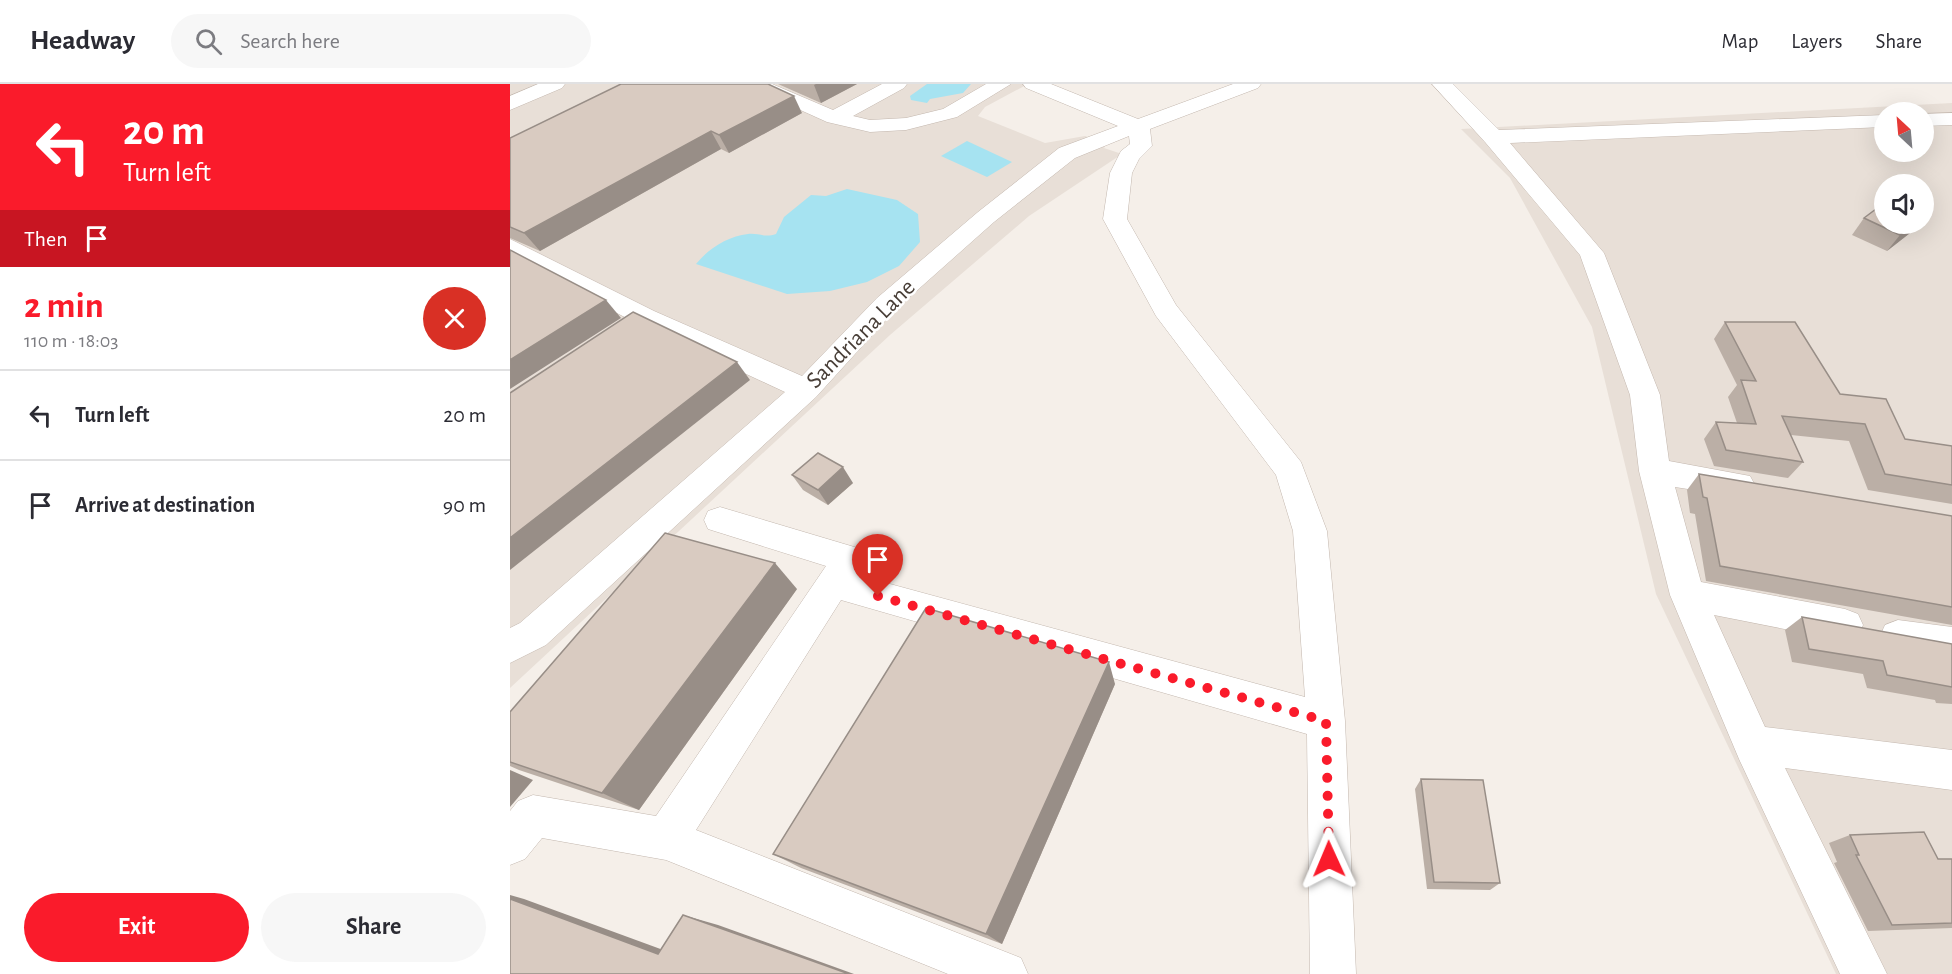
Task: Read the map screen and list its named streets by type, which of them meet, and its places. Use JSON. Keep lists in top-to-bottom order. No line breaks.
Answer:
{"streets":{"street":["Sandriana Lane"]},"north":"top left","page":{"header":"Headway","search":"Search here","nav":["Map","Layers","Share"],"turn":["20 m","Turn left"],"then":"Then","heading":["2 min","110 m · 18:03"],"list":[{"name":"Turn left","value":"20 m"},{"name":"Arrive at destination","value":"90 m"}],"buttons":["Exit","Share"]}}
